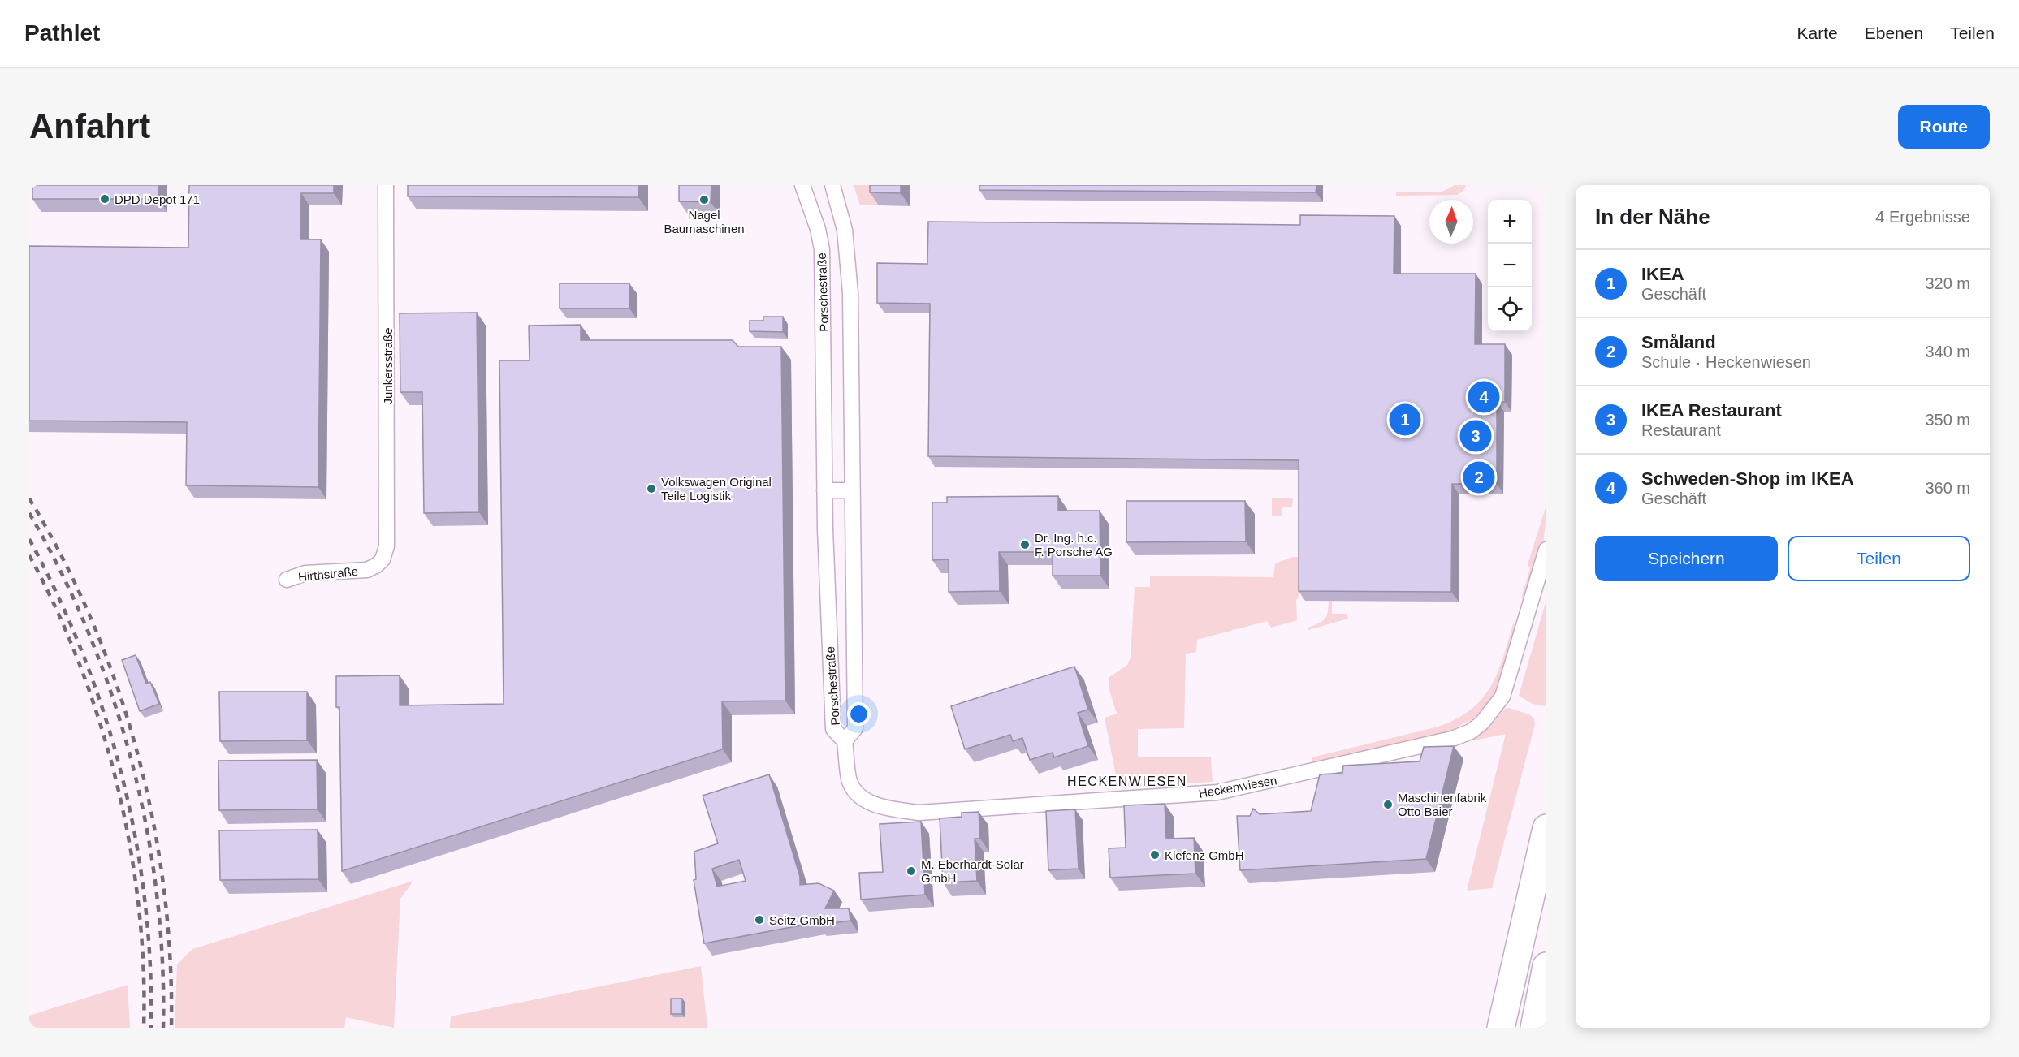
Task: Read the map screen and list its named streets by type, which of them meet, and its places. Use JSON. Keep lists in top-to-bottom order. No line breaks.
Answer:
{"streets":{"street":["Porschestraße","Junkersstraße","Hirthstraße","Heckenwiesen"]},"crossings":[["Porschestraße","Heckenwiesen"],["Junkersstraße","Hirthstraße"]],"districts":["HECKENWIESEN"],"places":["DPD Depot 171","Nagel Baumaschinen","Volkswagen Original Teile Logistik","Dr. Ing. h.c. F. Porsche AG","Maschinenfabrik Otto Baier","Klefenz GmbH","M. Eberhardt-Solar GmbH","Seitz GmbH"],"north":"top","page":{"header":"Pathlet","nav":["Karte","Ebenen","Teilen"],"buttons":["Route",["Speichern","Teilen"]],"title":"Anfahrt","heading":["In der Nähe","4 Ergebnisse"],"map_buttons":["+","−"],"list":[{"mark":"1","name":"IKEA","note":"Geschäft","value":"320 m"},{"mark":"2","name":"Småland","note":"Schule · Heckenwiesen","value":"340 m"},{"mark":"3","name":"IKEA Restaurant","note":"Restaurant","value":"350 m"},{"mark":"4","name":"Schweden-Shop im IKEA","note":"Geschäft","value":"360 m"}],"pins":["4","1","3","2"]}}
